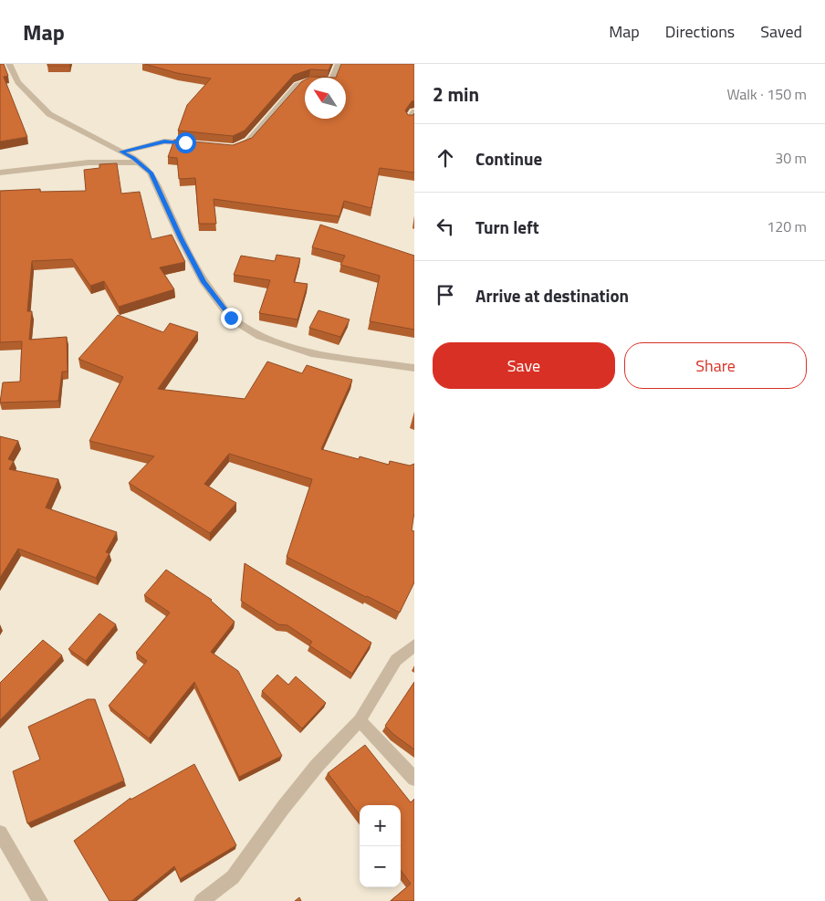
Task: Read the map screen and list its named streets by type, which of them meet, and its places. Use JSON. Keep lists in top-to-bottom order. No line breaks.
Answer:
{"north":"top left","page":{"header":"Map","nav":["Map","Directions","Saved"],"heading":["2 min","Walk · 150 m"],"list":[["Continue","30 m"],["Turn left","120 m"],"Arrive at destination"],"buttons":["Save","Share"],"map_buttons":["+","−"]}}
